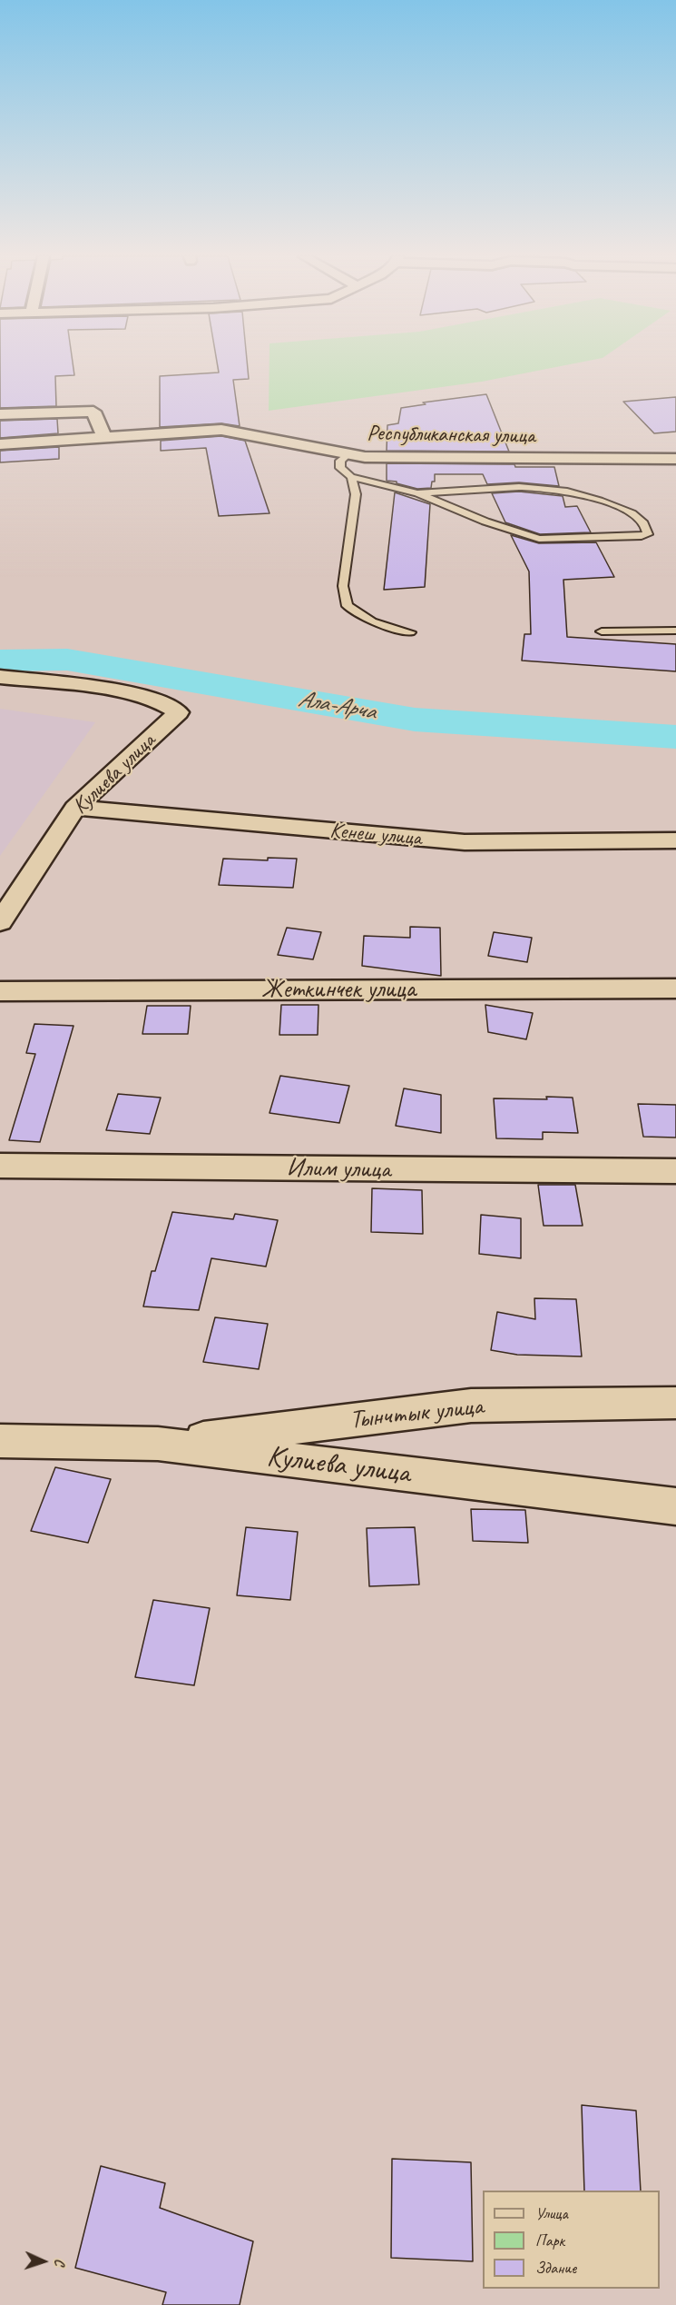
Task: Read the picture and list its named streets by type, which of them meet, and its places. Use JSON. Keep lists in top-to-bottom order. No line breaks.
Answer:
{"streets":{"street":["Республиканская улица","Кулиева улица","Кенеш улица","Жеткинчек улица","Илим улица","Тынчтык улица"]},"crossings":[["Кулиева улица","Кенеш улица"],["Кулиева улица","Тынчтык улица"]],"water":["Ала-Арча"],"legend":["Улица","Парк","Здание"],"north":"right"}
